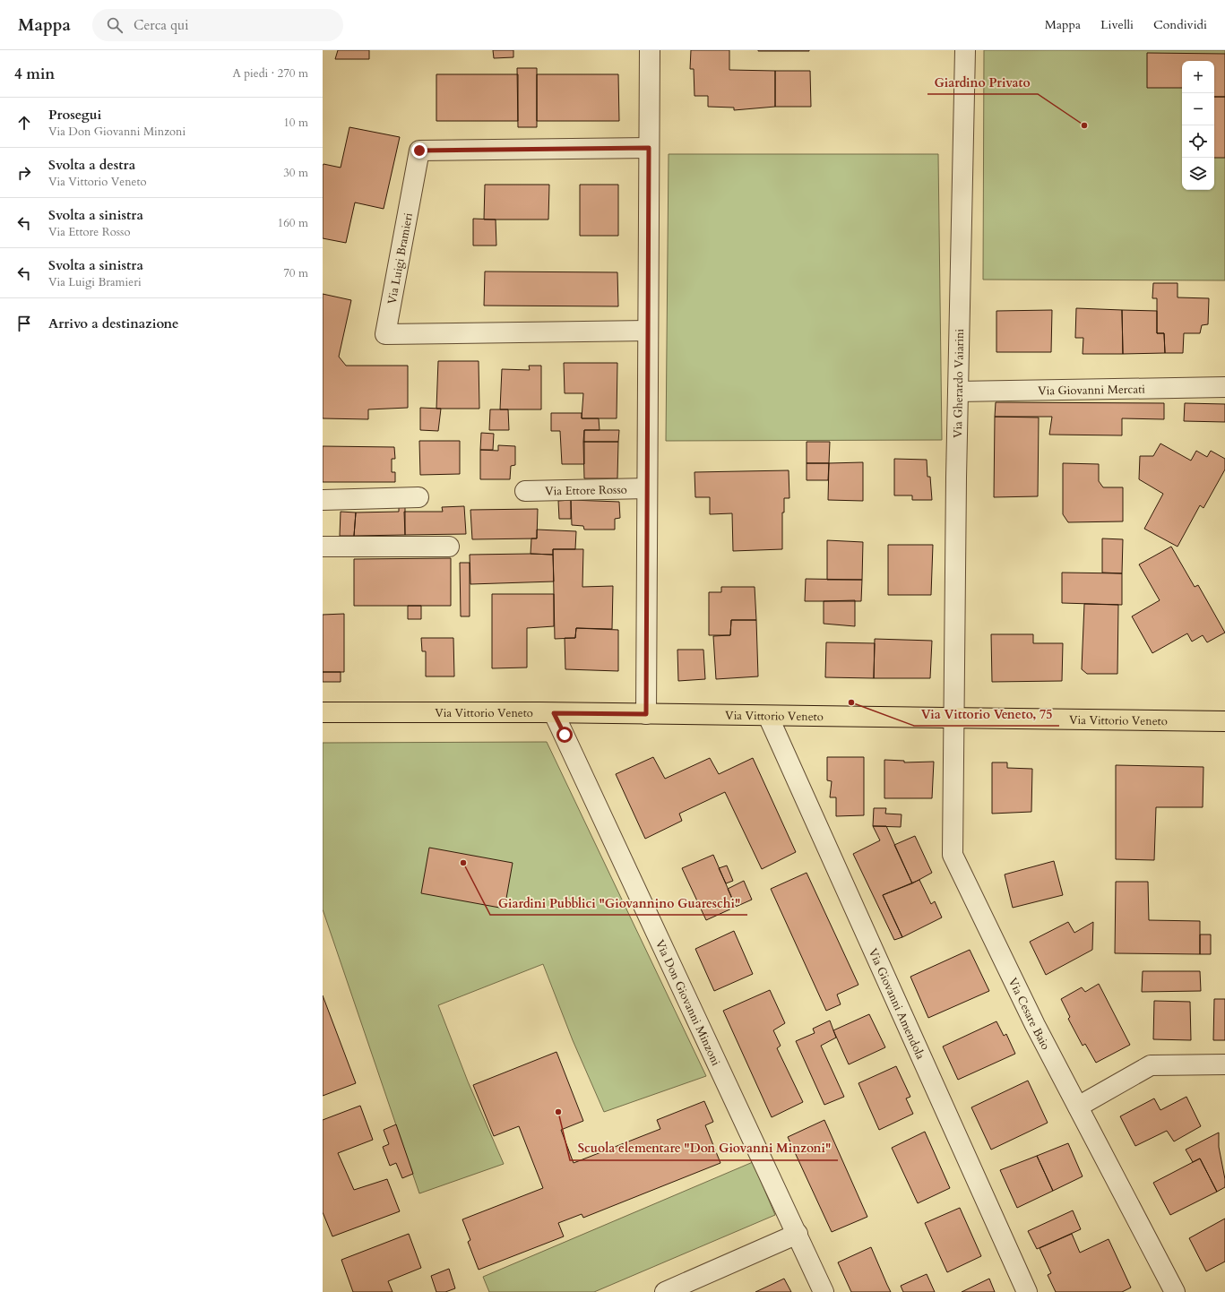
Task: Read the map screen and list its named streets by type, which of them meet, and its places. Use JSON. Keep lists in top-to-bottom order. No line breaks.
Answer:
{"streets":{"main road":["Via Vittorio Veneto"],"street":["Via Luigi Bramieri","Via Gherardo Vaiarini","Via Giovanni Mercati","Via Ettore Rosso","Via Don Giovanni Minzoni","Via Giovanni Amendola","Via Cesare Baio"]},"crossings":[["Via Gherardo Vaiarini","Via Giovanni Mercati"],["Via Gherardo Vaiarini","Via Vittorio Veneto"],["Via Gherardo Vaiarini","Via Cesare Baio"],["Via Vittorio Veneto","Via Don Giovanni Minzoni"],["Via Vittorio Veneto","Via Giovanni Amendola"],["Via Vittorio Veneto","Via Cesare Baio"]],"places":["Giardino Privato","Via Vittorio Veneto, 75","Giardini Pubblici \"Giovannino Guareschi\"","Scuola elementare \"Don Giovanni Minzoni\""],"page":{"header":"Mappa","search":"Cerca qui","nav":["Mappa","Livelli","Condividi"],"heading":["4 min","A piedi · 270 m"],"map_buttons":["+","−"],"list":[["Prosegui","Via Don Giovanni Minzoni","10 m"],["Svolta a destra","Via Vittorio Veneto","30 m"],["Svolta a sinistra","Via Ettore Rosso","160 m"],["Svolta a sinistra","Via Luigi Bramieri","70 m"],"Arrivo a destinazione"]}}
